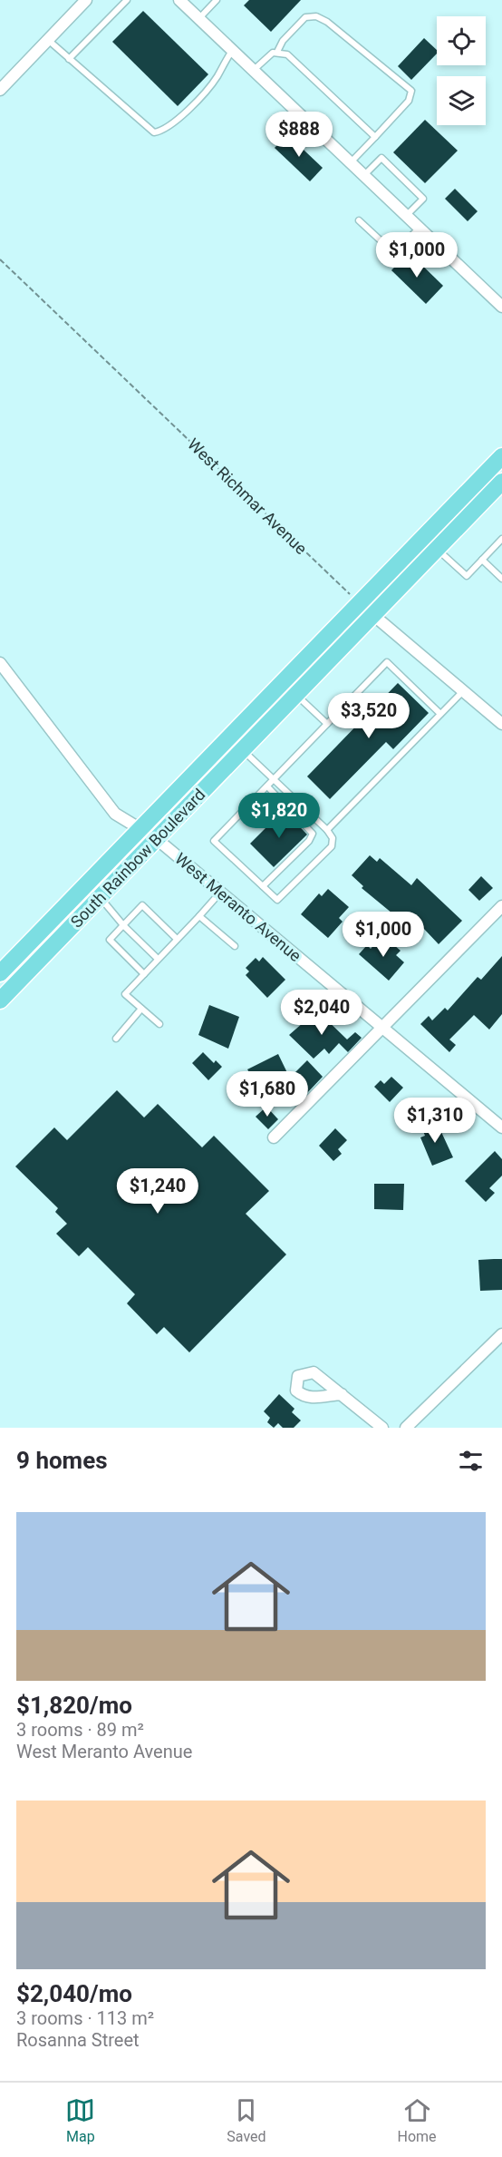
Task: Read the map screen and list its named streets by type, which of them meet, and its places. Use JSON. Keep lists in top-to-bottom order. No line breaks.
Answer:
{"streets":{"main road":["South Rainbow Boulevard"],"street":["West Meranto Avenue"],"path":["West Richmar Avenue"]},"crossings":[["West Richmar Avenue","South Rainbow Boulevard"],["South Rainbow Boulevard","West Meranto Avenue"]],"page":{"price":["$888","$1,000","$3,520","$1,820","$1,000","$2,040","$1,680","$1,310","$1,240"],"heading":"9 homes","list":[{"name":"$1,820/mo","note":"3 rooms · 89 m² · West Meranto Avenue"},{"name":"$2,040/mo","note":"3 rooms · 113 m² · Rosanna Street"}],"tabs":["Map","Saved","Home"]}}
